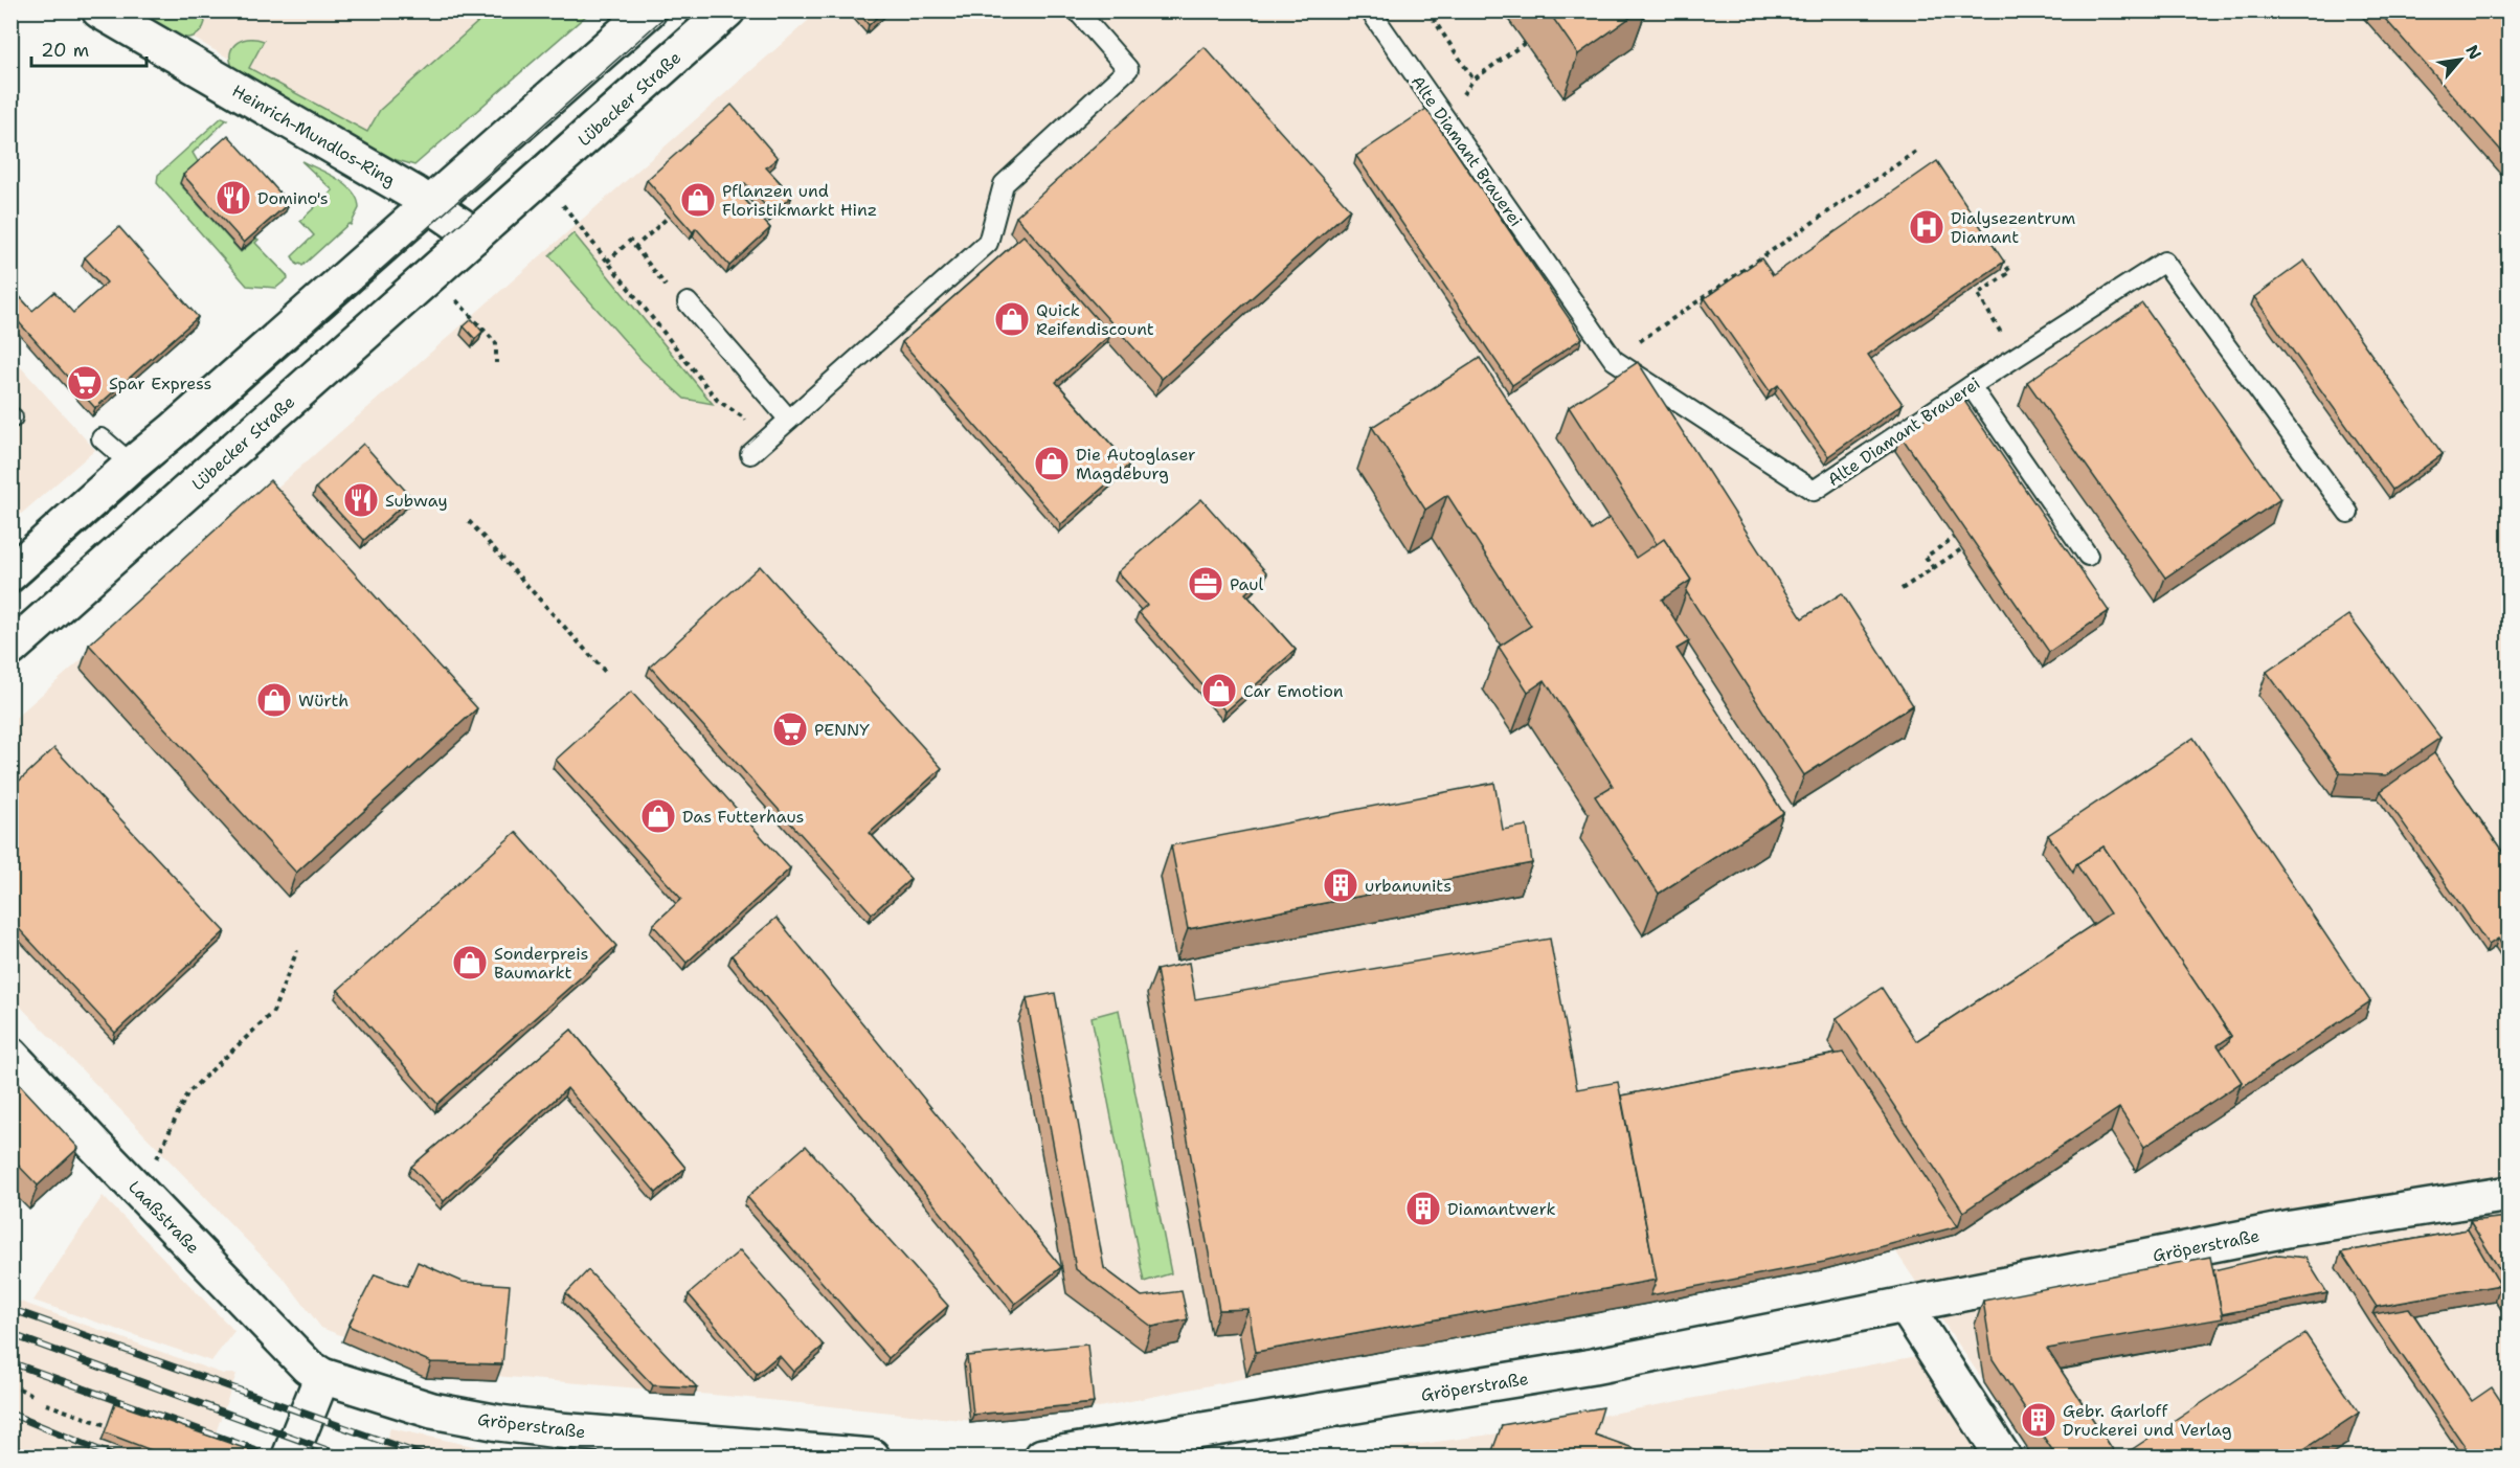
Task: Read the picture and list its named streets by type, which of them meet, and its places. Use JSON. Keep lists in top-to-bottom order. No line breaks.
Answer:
{"streets":{"street":["Lübecker Straße","Heinrich-Mundlos-Ring","Laaßstraße","Gröperstraße"],"lane":["Alte Diamant Brauerei"]},"crossings":[["Laaßstraße","Gröperstraße"]],"places":{"restaurant":["Domino's","Subway"],"shop":["Pflanzen und Floristikmarkt Hinz","Quick Reifendiscount","Die Autoglaser Magdeburg","Car Emotion","Würth","Das Futterhaus","Sonderpreis Baumarkt"],"hospital":["Dialysezentrum Diamant"],"supermarket":["Spar Express","PENNY"],"office":["Paul"],"building":["urbanunits","Diamantwerk","Gebr. Garloff Druckerei und Verlag"]},"scale_bar":"20 m","north":"top right"}
